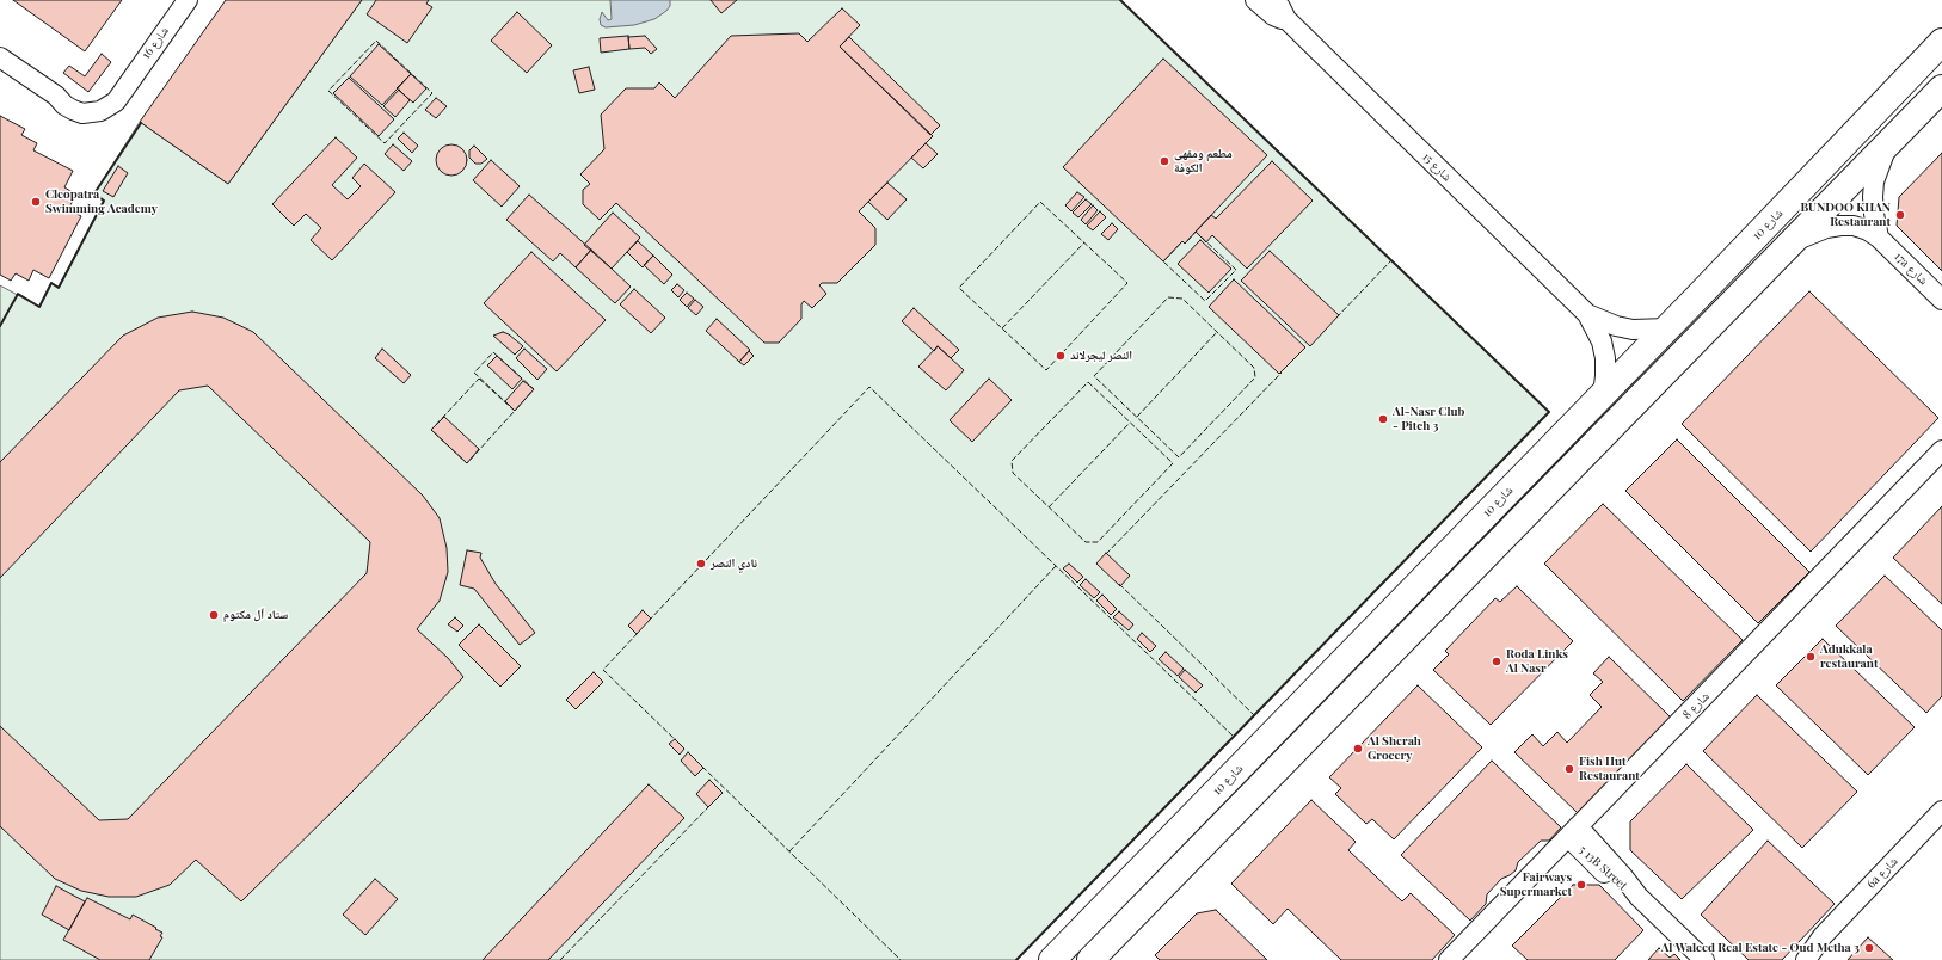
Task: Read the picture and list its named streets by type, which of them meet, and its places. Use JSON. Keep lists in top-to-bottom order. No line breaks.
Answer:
{"streets":{"main road":["شارع 10"],"street":["شارع 16","شارع 15","17a شارع","شارع 8","5 13B Street","6a شارع"]},"crossings":[["شارع 15","شارع 10"],["شارع 8","5 13B Street"]],"places":["مطعم ومقهى الكوفة","Cleopatra Swimming Academy","BUNDOO KHAN Restaurant","النصر ليجرلاند","Al-Nasr Club - Pitch 3","نادي النصر","ستاد اّل مكتوم","Adukkala restaurant","Roda Links Al Nasr","Al Sherah Grocery","Fish Hut Restaurant","Fairways Supermarket","Al Waleed Real Estate - Oud Metha 3"]}
